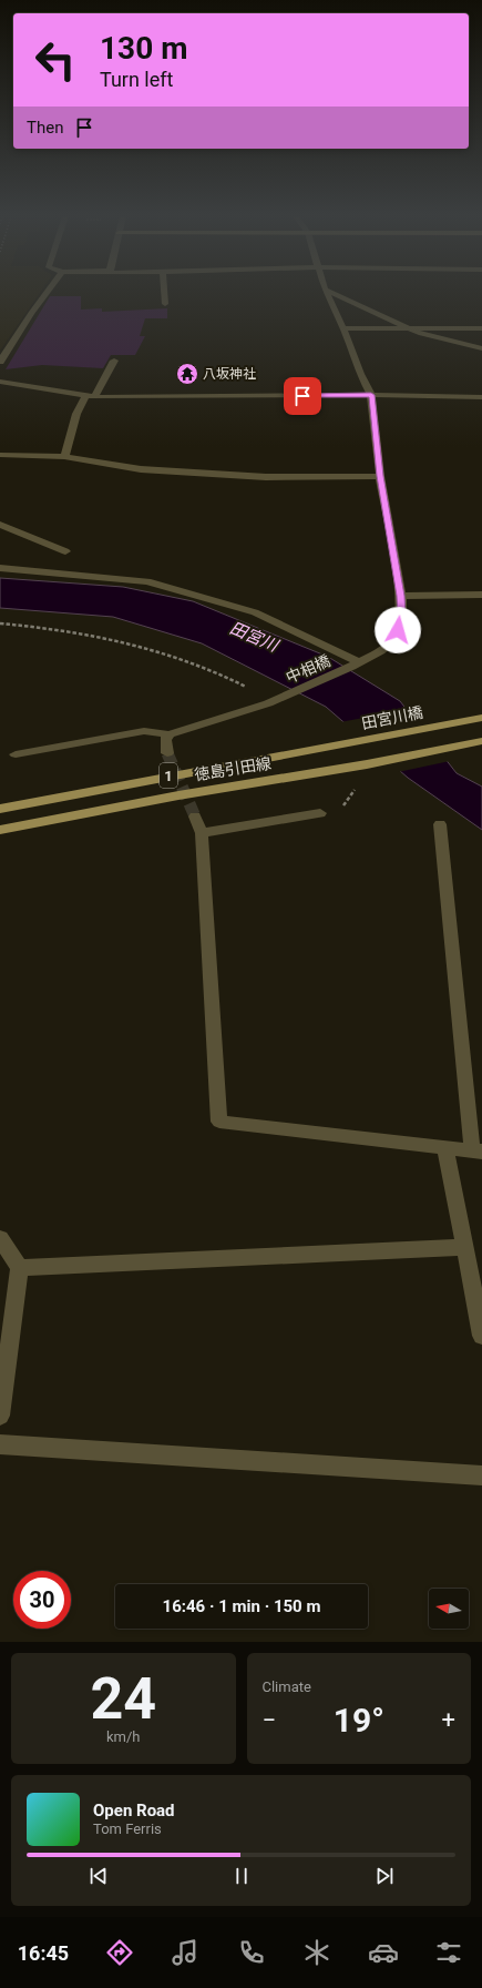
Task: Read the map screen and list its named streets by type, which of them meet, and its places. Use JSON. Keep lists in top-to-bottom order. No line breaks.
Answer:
{"streets":{"main road":["田宮川橋","徳島引田線","1"],"street":["中相橋"]},"water":["田宮川"],"places":{"temple":["八坂神社"]},"north":"left","page":{"turn":["130 m","Turn left"],"then":"Then","limit":"30","trip":"16:46 · 1 min · 150 m","tile":[["24","km/h"],"Climate"],"heat":["−","19°","+"],"song":["Open Road","Tom Ferris"],"tabs":"16:45"}}
